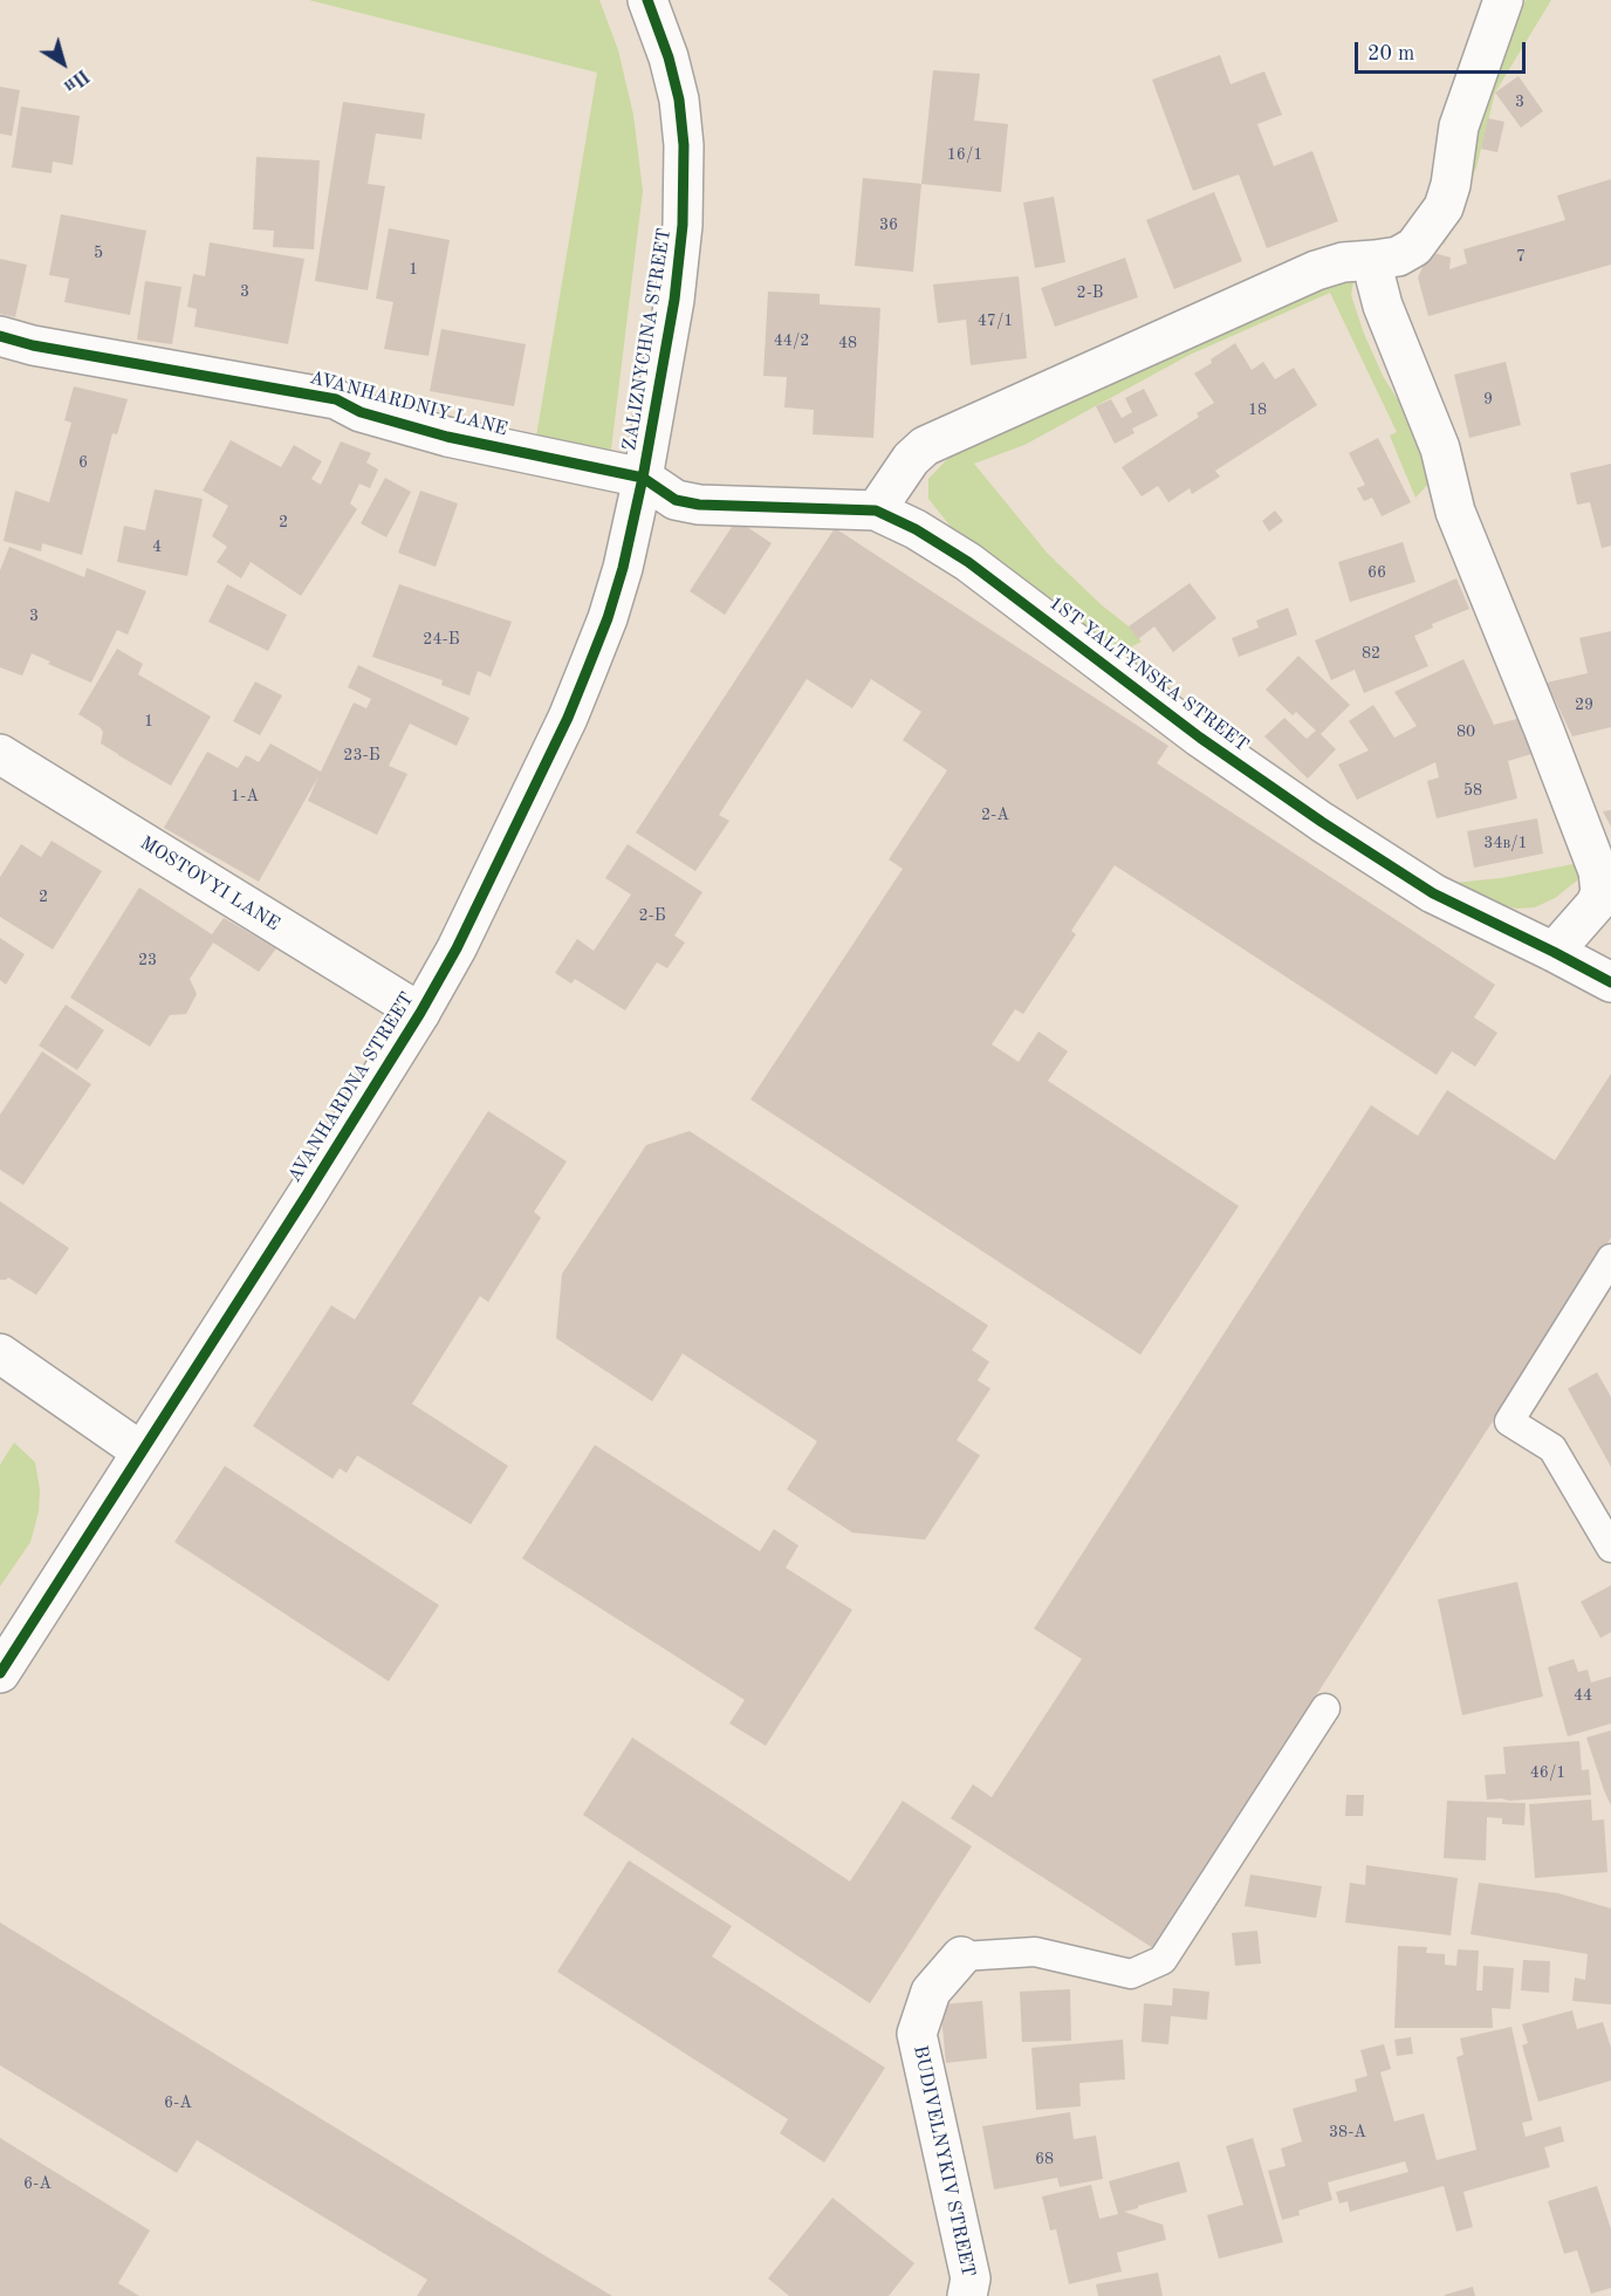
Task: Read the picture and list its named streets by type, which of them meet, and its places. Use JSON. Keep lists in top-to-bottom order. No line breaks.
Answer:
{"streets":{"street":["ZALIZNYCHNA STREET","AVANHARDNIY LANE","1ST YALTYNSKA STREET","MOSTOVYI LANE","AVANHARDNA STREET","BUDIVELNYKIV STREET"]},"crossings":[["ZALIZNYCHNA STREET","AVANHARDNIY LANE"],["ZALIZNYCHNA STREET","1ST YALTYNSKA STREET"],["ZALIZNYCHNA STREET","AVANHARDNA STREET"],["AVANHARDNIY LANE","1ST YALTYNSKA STREET"],["AVANHARDNIY LANE","AVANHARDNA STREET"],["1ST YALTYNSKA STREET","AVANHARDNA STREET"],["MOSTOVYI LANE","AVANHARDNA STREET"]],"house_numbers":["3","16/1","36","5","7","1","3","2-В","47/1","44/2","48","9","18","6","2","4","66","3","24-Б","82","29","1","80","23-Б","58","1-А","2-А","34в/1","2","2-Б","23","44","46/1","6-А","38-А","68","6-А"],"scale_bar":"20 m","north":"bottom right"}
